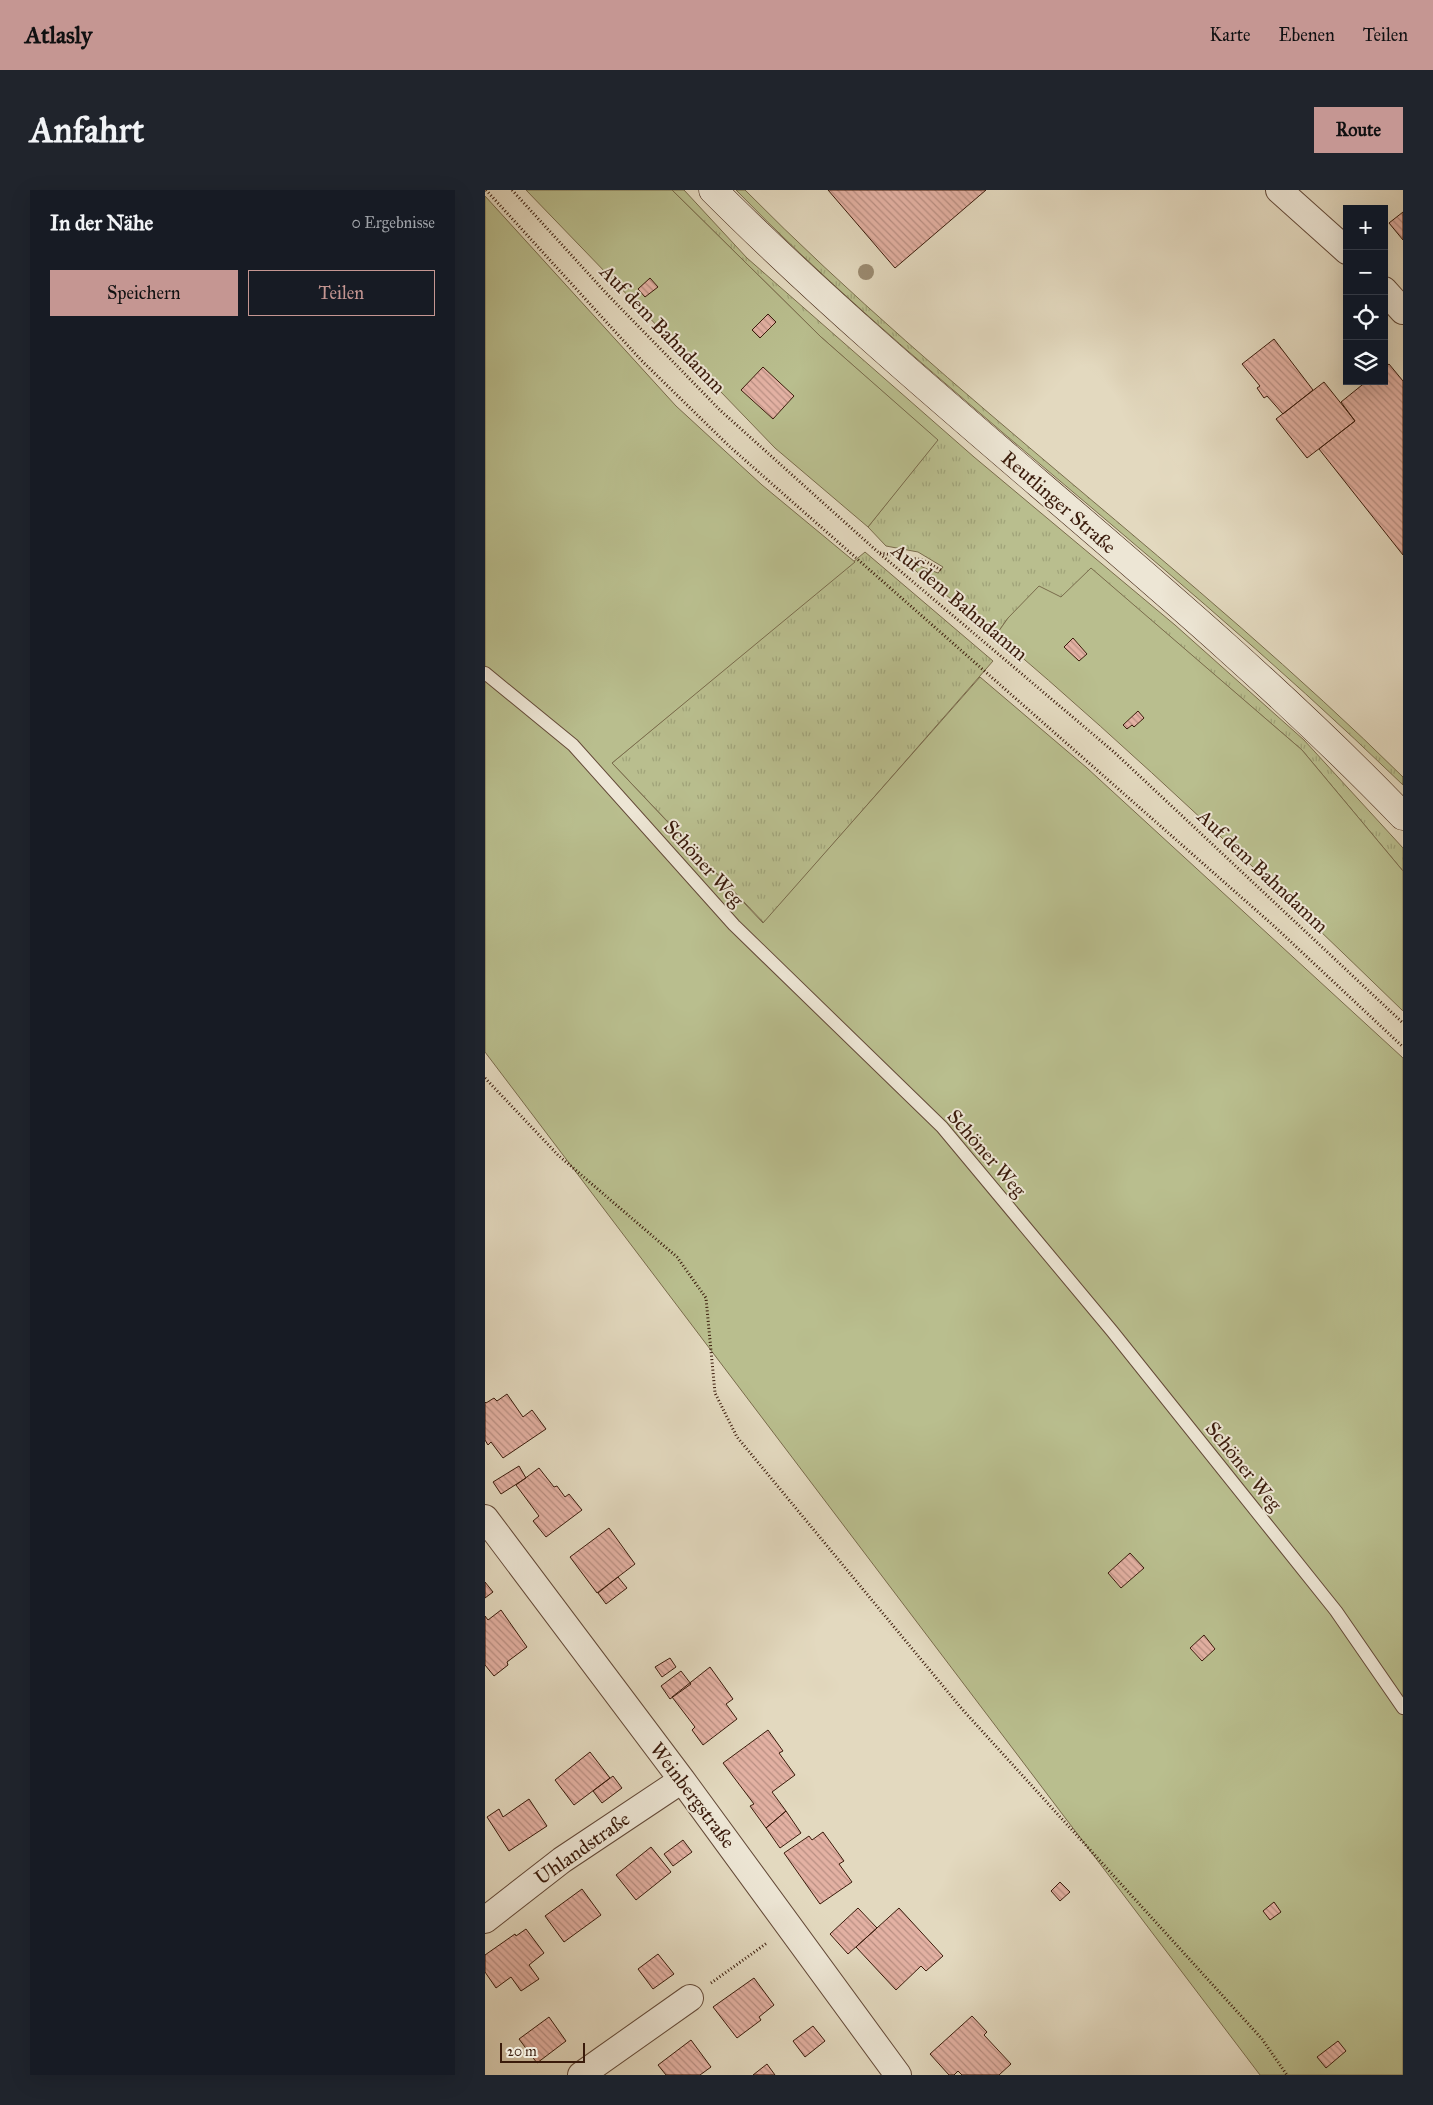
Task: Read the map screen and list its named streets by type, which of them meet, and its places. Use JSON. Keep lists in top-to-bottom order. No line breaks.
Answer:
{"streets":{"main road":["Reutlinger Straße"],"street":["Weinbergstraße","Uhlandstraße"],"lane":["Schöner Weg"],"path":["Auf dem Bahndamm"]},"crossings":[["Weinbergstraße","Uhlandstraße"]],"scale_bar":"20 m","page":{"header":"Atlasly","nav":["Karte","Ebenen","Teilen"],"buttons":["Route",["Speichern","Teilen"]],"title":"Anfahrt","heading":["In der Nähe","0 Ergebnisse"],"map_buttons":["+","−"],"scale":"20 m"}}
